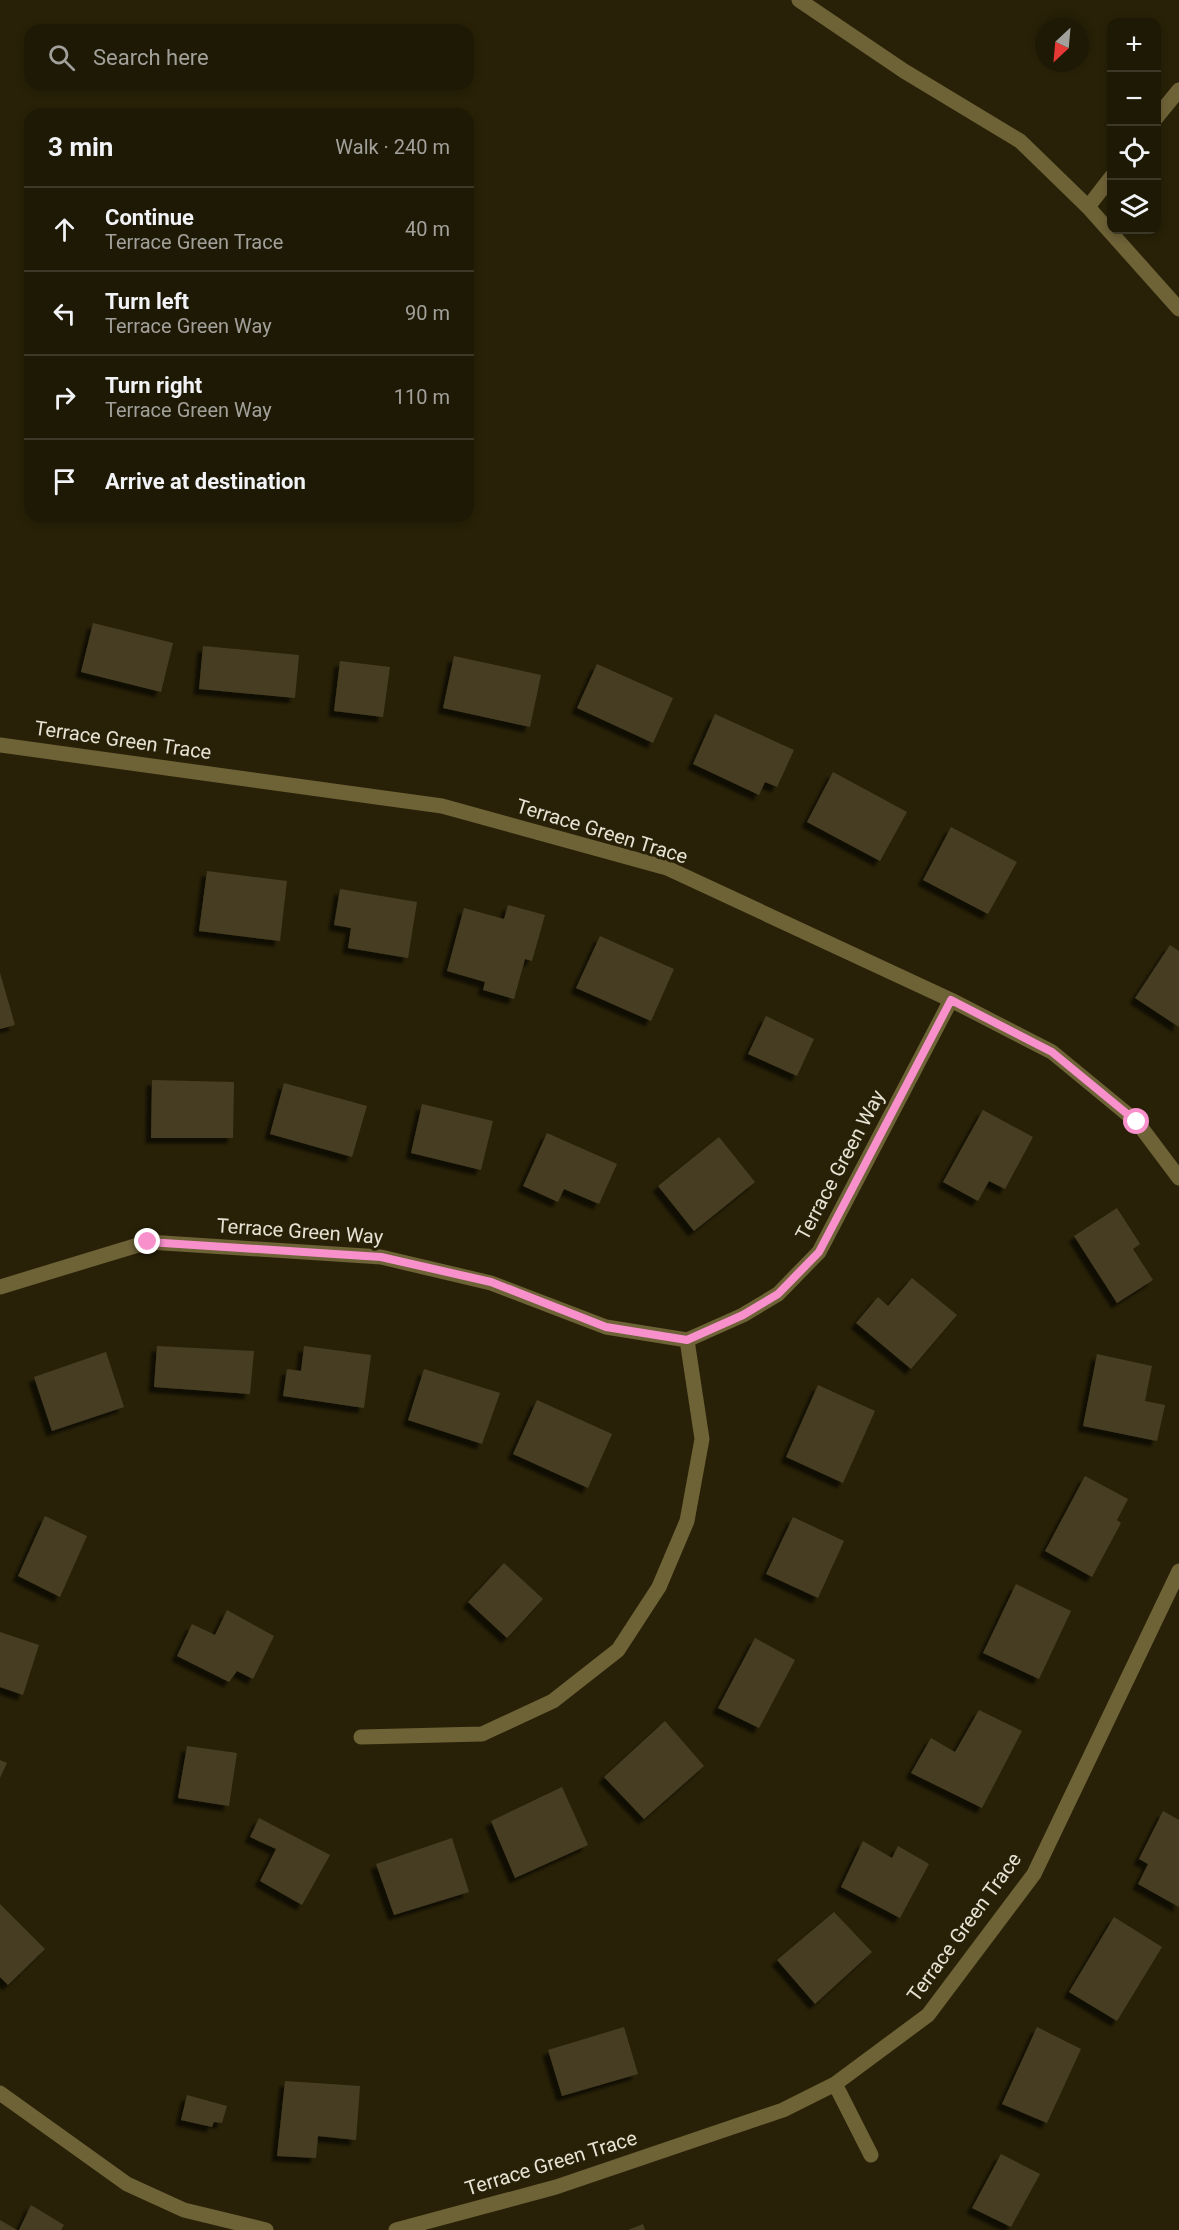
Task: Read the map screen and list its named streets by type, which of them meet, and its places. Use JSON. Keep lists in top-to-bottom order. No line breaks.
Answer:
{"streets":{"street":["Terrace Green Trace","Terrace Green Way"]},"crossings":[["Terrace Green Trace","Terrace Green Way"]],"north":"bottom left","page":{"map_buttons":["+","−"],"search":"Search here","heading":["3 min","Walk · 240 m"],"list":[["Continue","Terrace Green Trace","40 m"],["Turn left","Terrace Green Way","90 m"],["Turn right","Terrace Green Way","110 m"],"Arrive at destination"]}}
